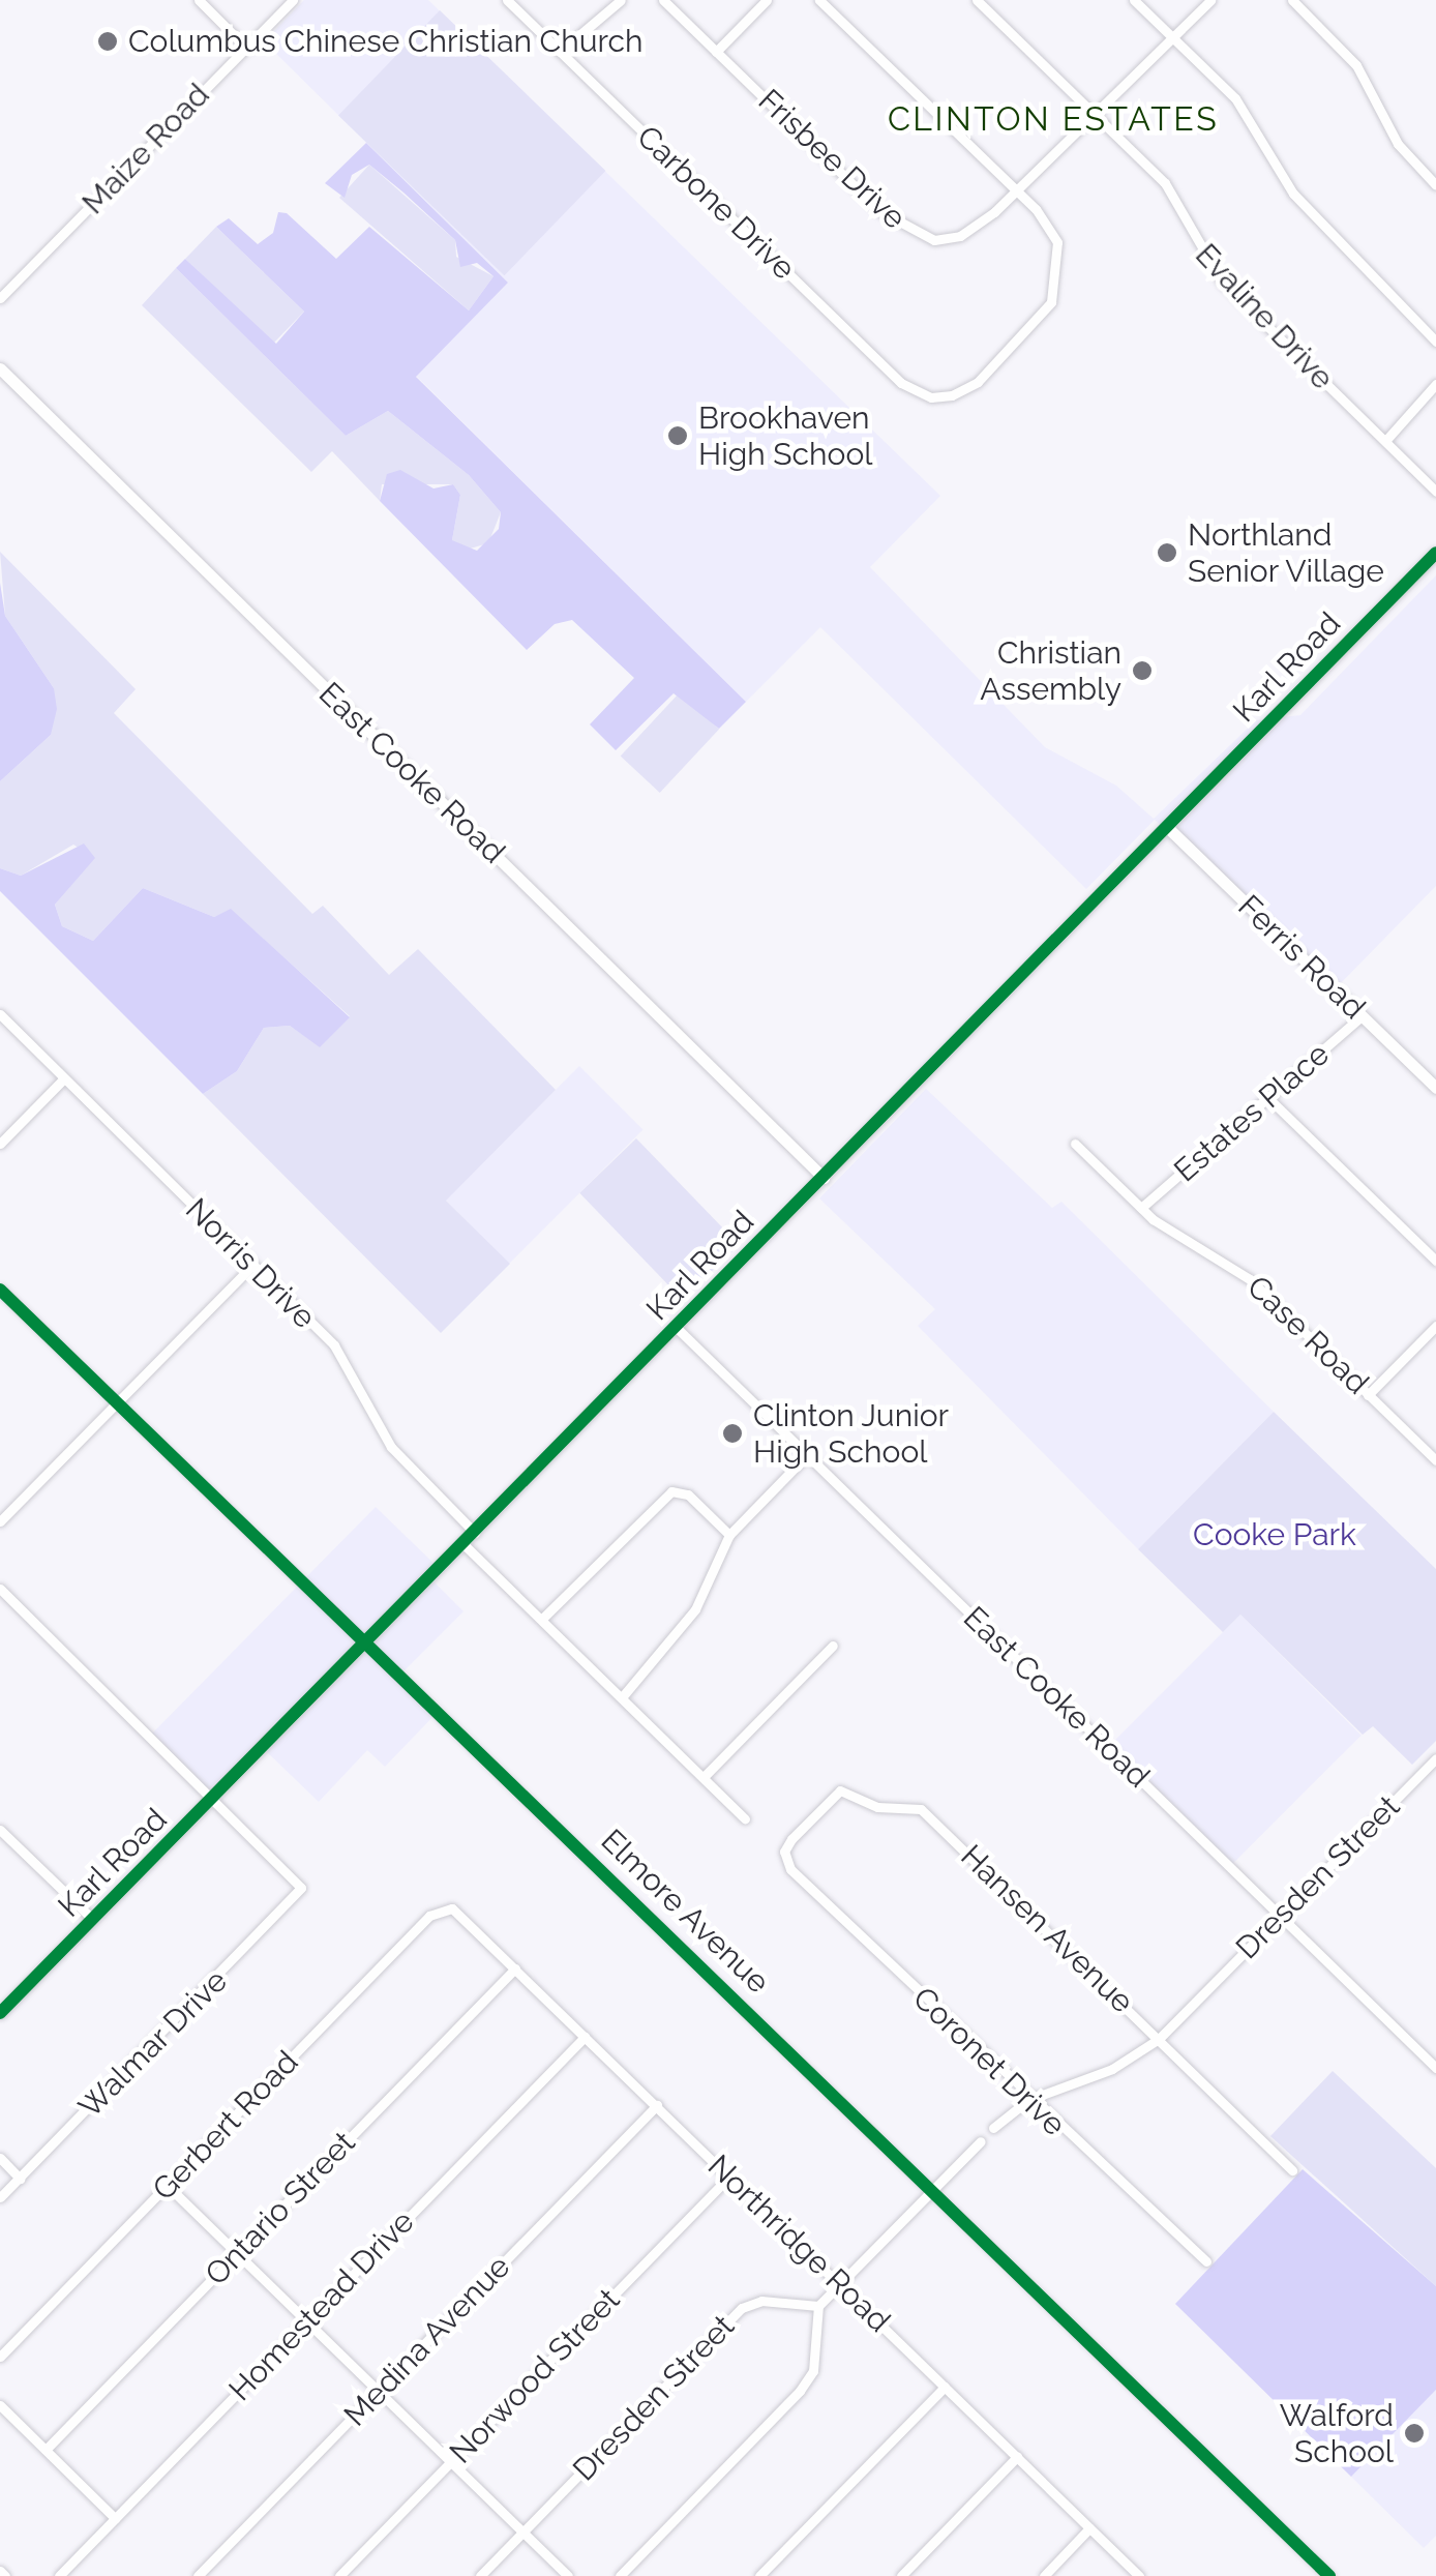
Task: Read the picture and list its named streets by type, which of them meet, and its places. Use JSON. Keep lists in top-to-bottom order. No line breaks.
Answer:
{"streets":{"main road":["Karl Road","East Cooke Road","Ferris Road"],"street":["Maize Road","Frisbee Drive","Carbone Drive","Evaline Drive","Estates Place","Norris Drive","Case Road","Dresden Street","Elmore Avenue","Hansen Avenue","Walmar Drive","Coronet Drive","Gerbert Road","Ontario Street","Northridge Road","Homestead Drive","Medina Avenue","Norwood Street"]},"crossings":[["Frisbee Drive","Carbone Drive"],["Frisbee Drive","Evaline Drive"],["Karl Road","East Cooke Road"],["Karl Road","Ferris Road"],["Karl Road","Norris Drive"],["Karl Road","Elmore Avenue"],["Karl Road","Walmar Drive"],["East Cooke Road","Dresden Street"],["Ferris Road","Estates Place"],["Estates Place","Case Road"],["Dresden Street","Hansen Avenue"],["Dresden Street","Coronet Drive"],["Hansen Avenue","Coronet Drive"],["Gerbert Road","Northridge Road"],["Ontario Street","Northridge Road"],["Northridge Road","Homestead Drive"],["Northridge Road","Medina Avenue"],["Northridge Road","Norwood Street"]],"districts":["CLINTON ESTATES"],"parks":["Cooke Park"],"places":["Columbus Chinese Christian Church","Brookhaven High School","Northland Senior Village","Christian Assembly","Clinton Junior High School","Walford School"]}
